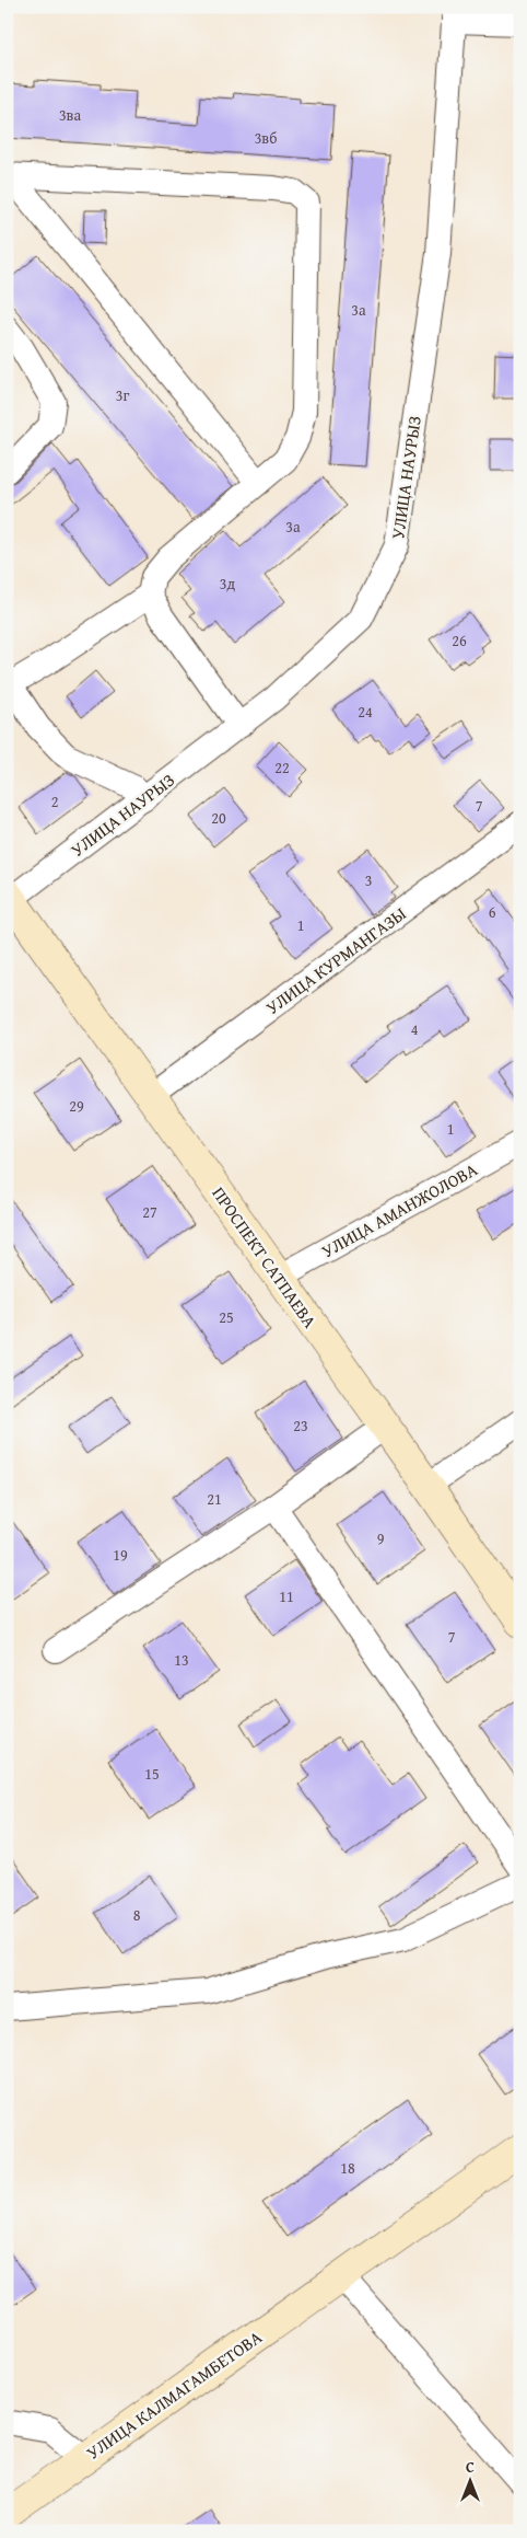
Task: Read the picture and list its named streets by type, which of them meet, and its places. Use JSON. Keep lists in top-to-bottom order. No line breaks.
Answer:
{"streets":{"street":["УЛИЦА НАУРЫЗ","УЛИЦА КУРМАНГАЗЫ","УЛИЦА АМАНЖОЛОВА","ПРОСПЕКТ САТПАЕВА","УЛИЦА КАЛМАГАМБЕТОВА"]},"crossings":[["УЛИЦА НАУРЫЗ","ПРОСПЕКТ САТПАЕВА"],["УЛИЦА КУРМАНГАЗЫ","ПРОСПЕКТ САТПАЕВА"],["УЛИЦА АМАНЖОЛОВА","ПРОСПЕКТ САТПАЕВА"]],"house_numbers":["3ва","3вб","3а","3г","3а","3д","26","24","22","2","7","20","3","6","1","4","29","1","27","25","23","21","9","19","11","7","13","15","8","18"],"north":"top"}
